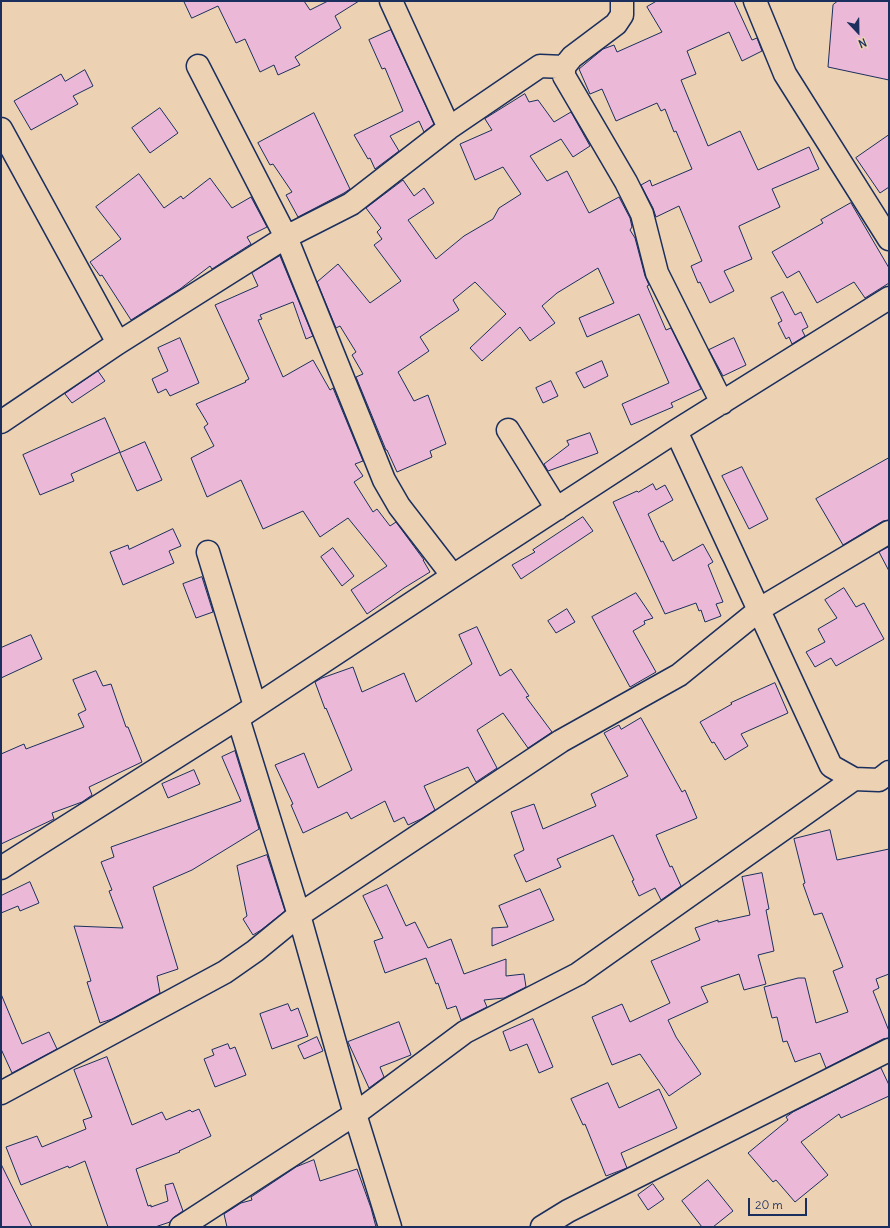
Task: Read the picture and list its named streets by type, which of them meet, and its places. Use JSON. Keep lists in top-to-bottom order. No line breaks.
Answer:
{"scale_bar":"20 m","north":"bottom"}
